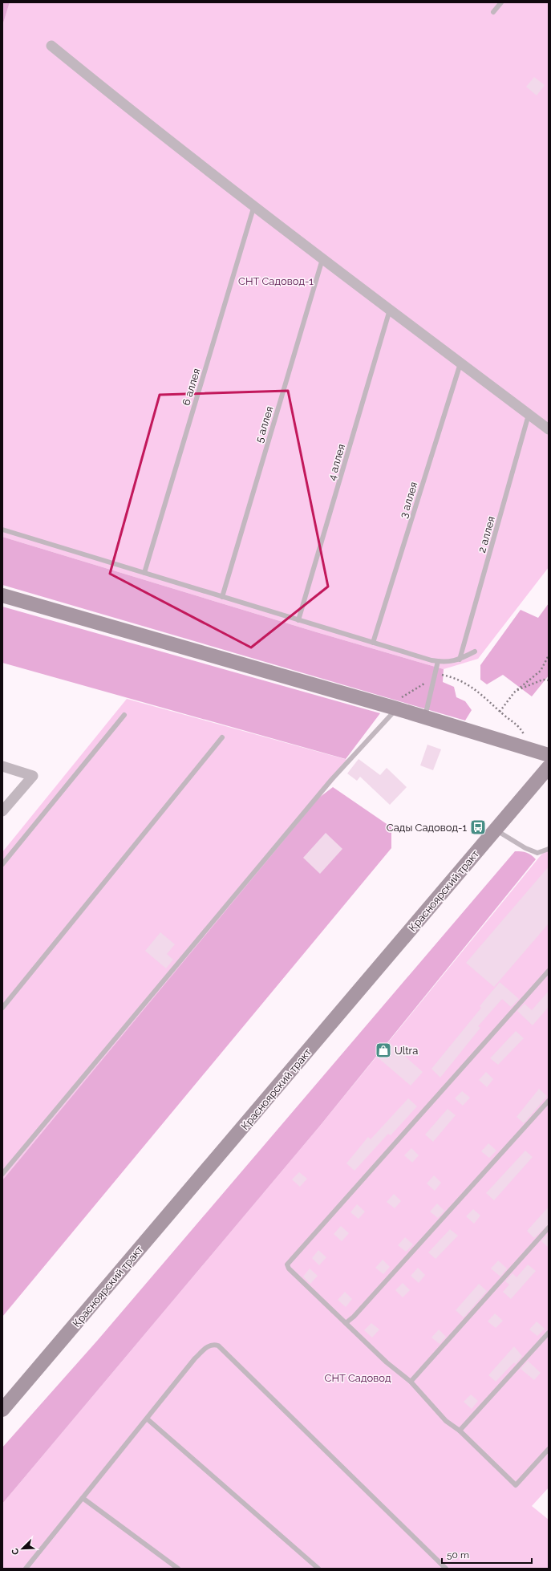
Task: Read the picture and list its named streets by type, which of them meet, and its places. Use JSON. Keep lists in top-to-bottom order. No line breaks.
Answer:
{"streets":{"main road":["Красноярский тракт"],"lane":["6 аллея","5 аллея","4 аллея","3 аллея","2 аллея"]},"parks":["СНТ Садовод-1","СНТ Садовод"],"places":{"bus stop":["Сады Садовод-1"],"shop":["Ultra"]},"scale_bar":"50 m","north":"bottom left"}
